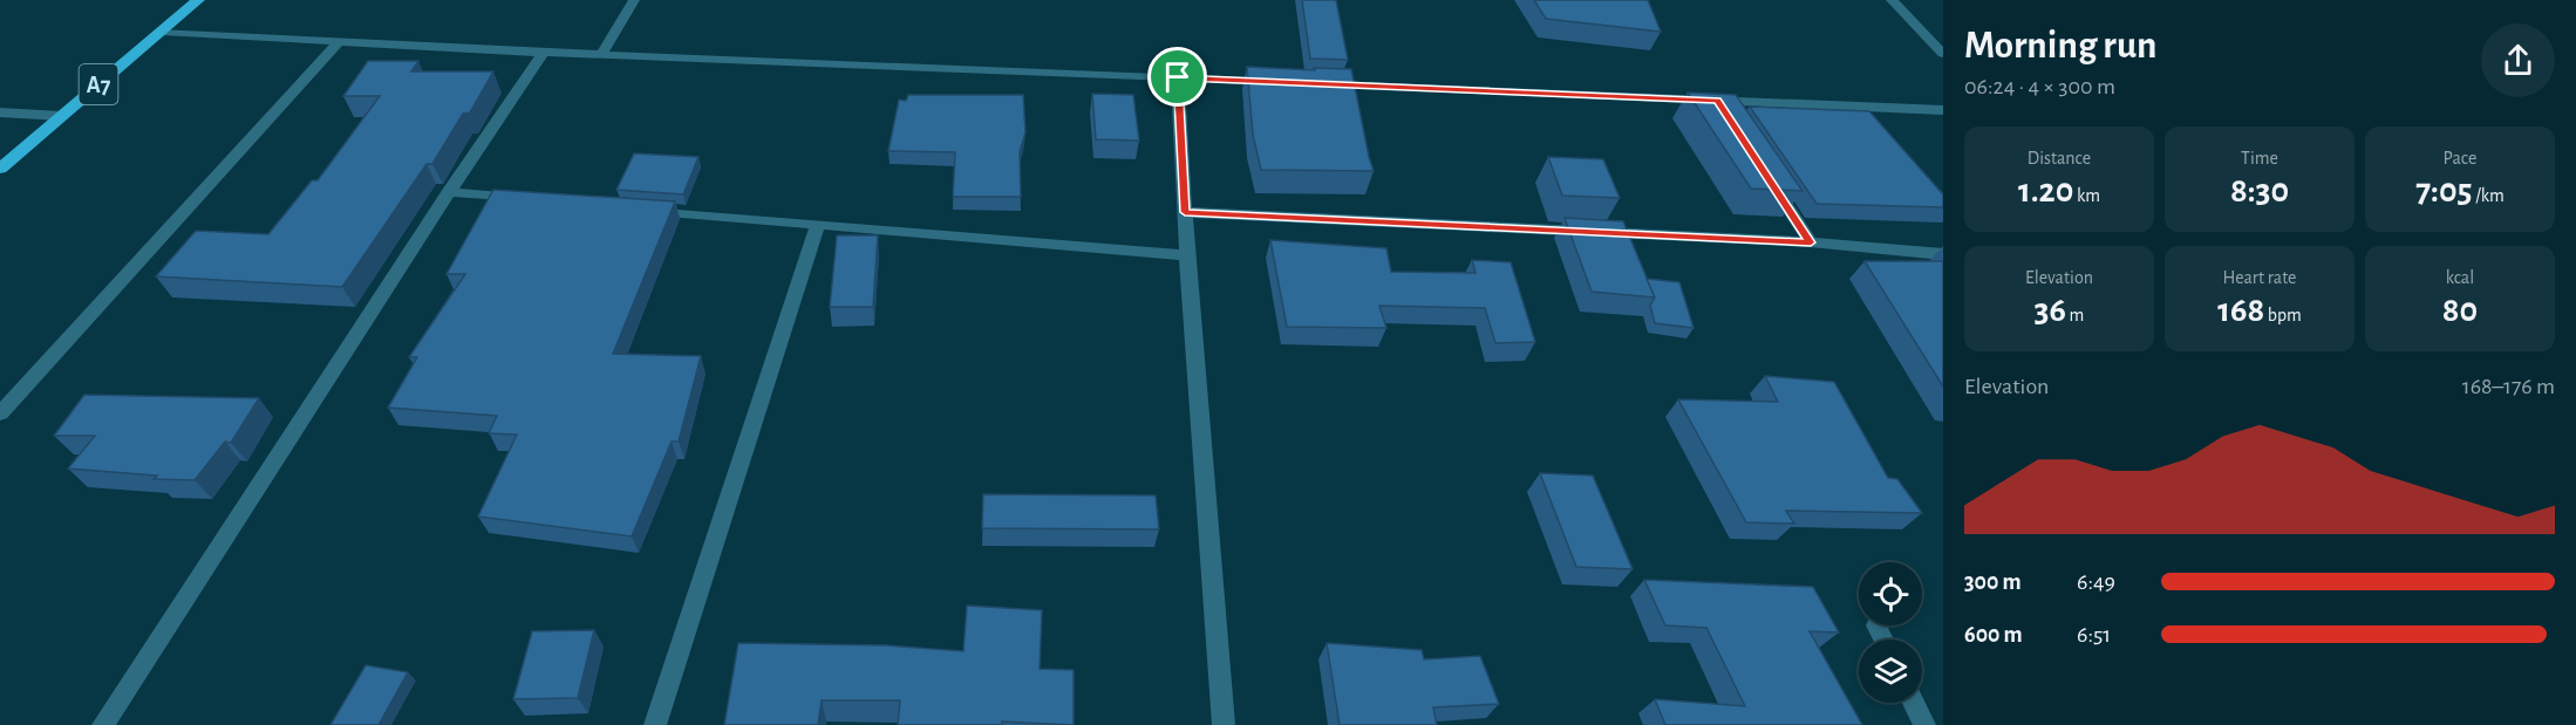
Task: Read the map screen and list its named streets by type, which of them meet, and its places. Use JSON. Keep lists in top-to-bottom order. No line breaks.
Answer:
{"streets":{"highway":["A7"]},"page":{"heading":["Morning run","06:24 · 4 × 300 m"],"stats":[["Distance","1.20 km"],["Time","8:30"],["Pace","7:05 /km"],["Elevation","36 m"],["Heart rate","168 bpm"],["kcal","80"]],"chart":["Elevation","168–176 m"],"list":[{"name":"300 m","note":"6:49"},{"name":"600 m","note":"6:51"}]}}
